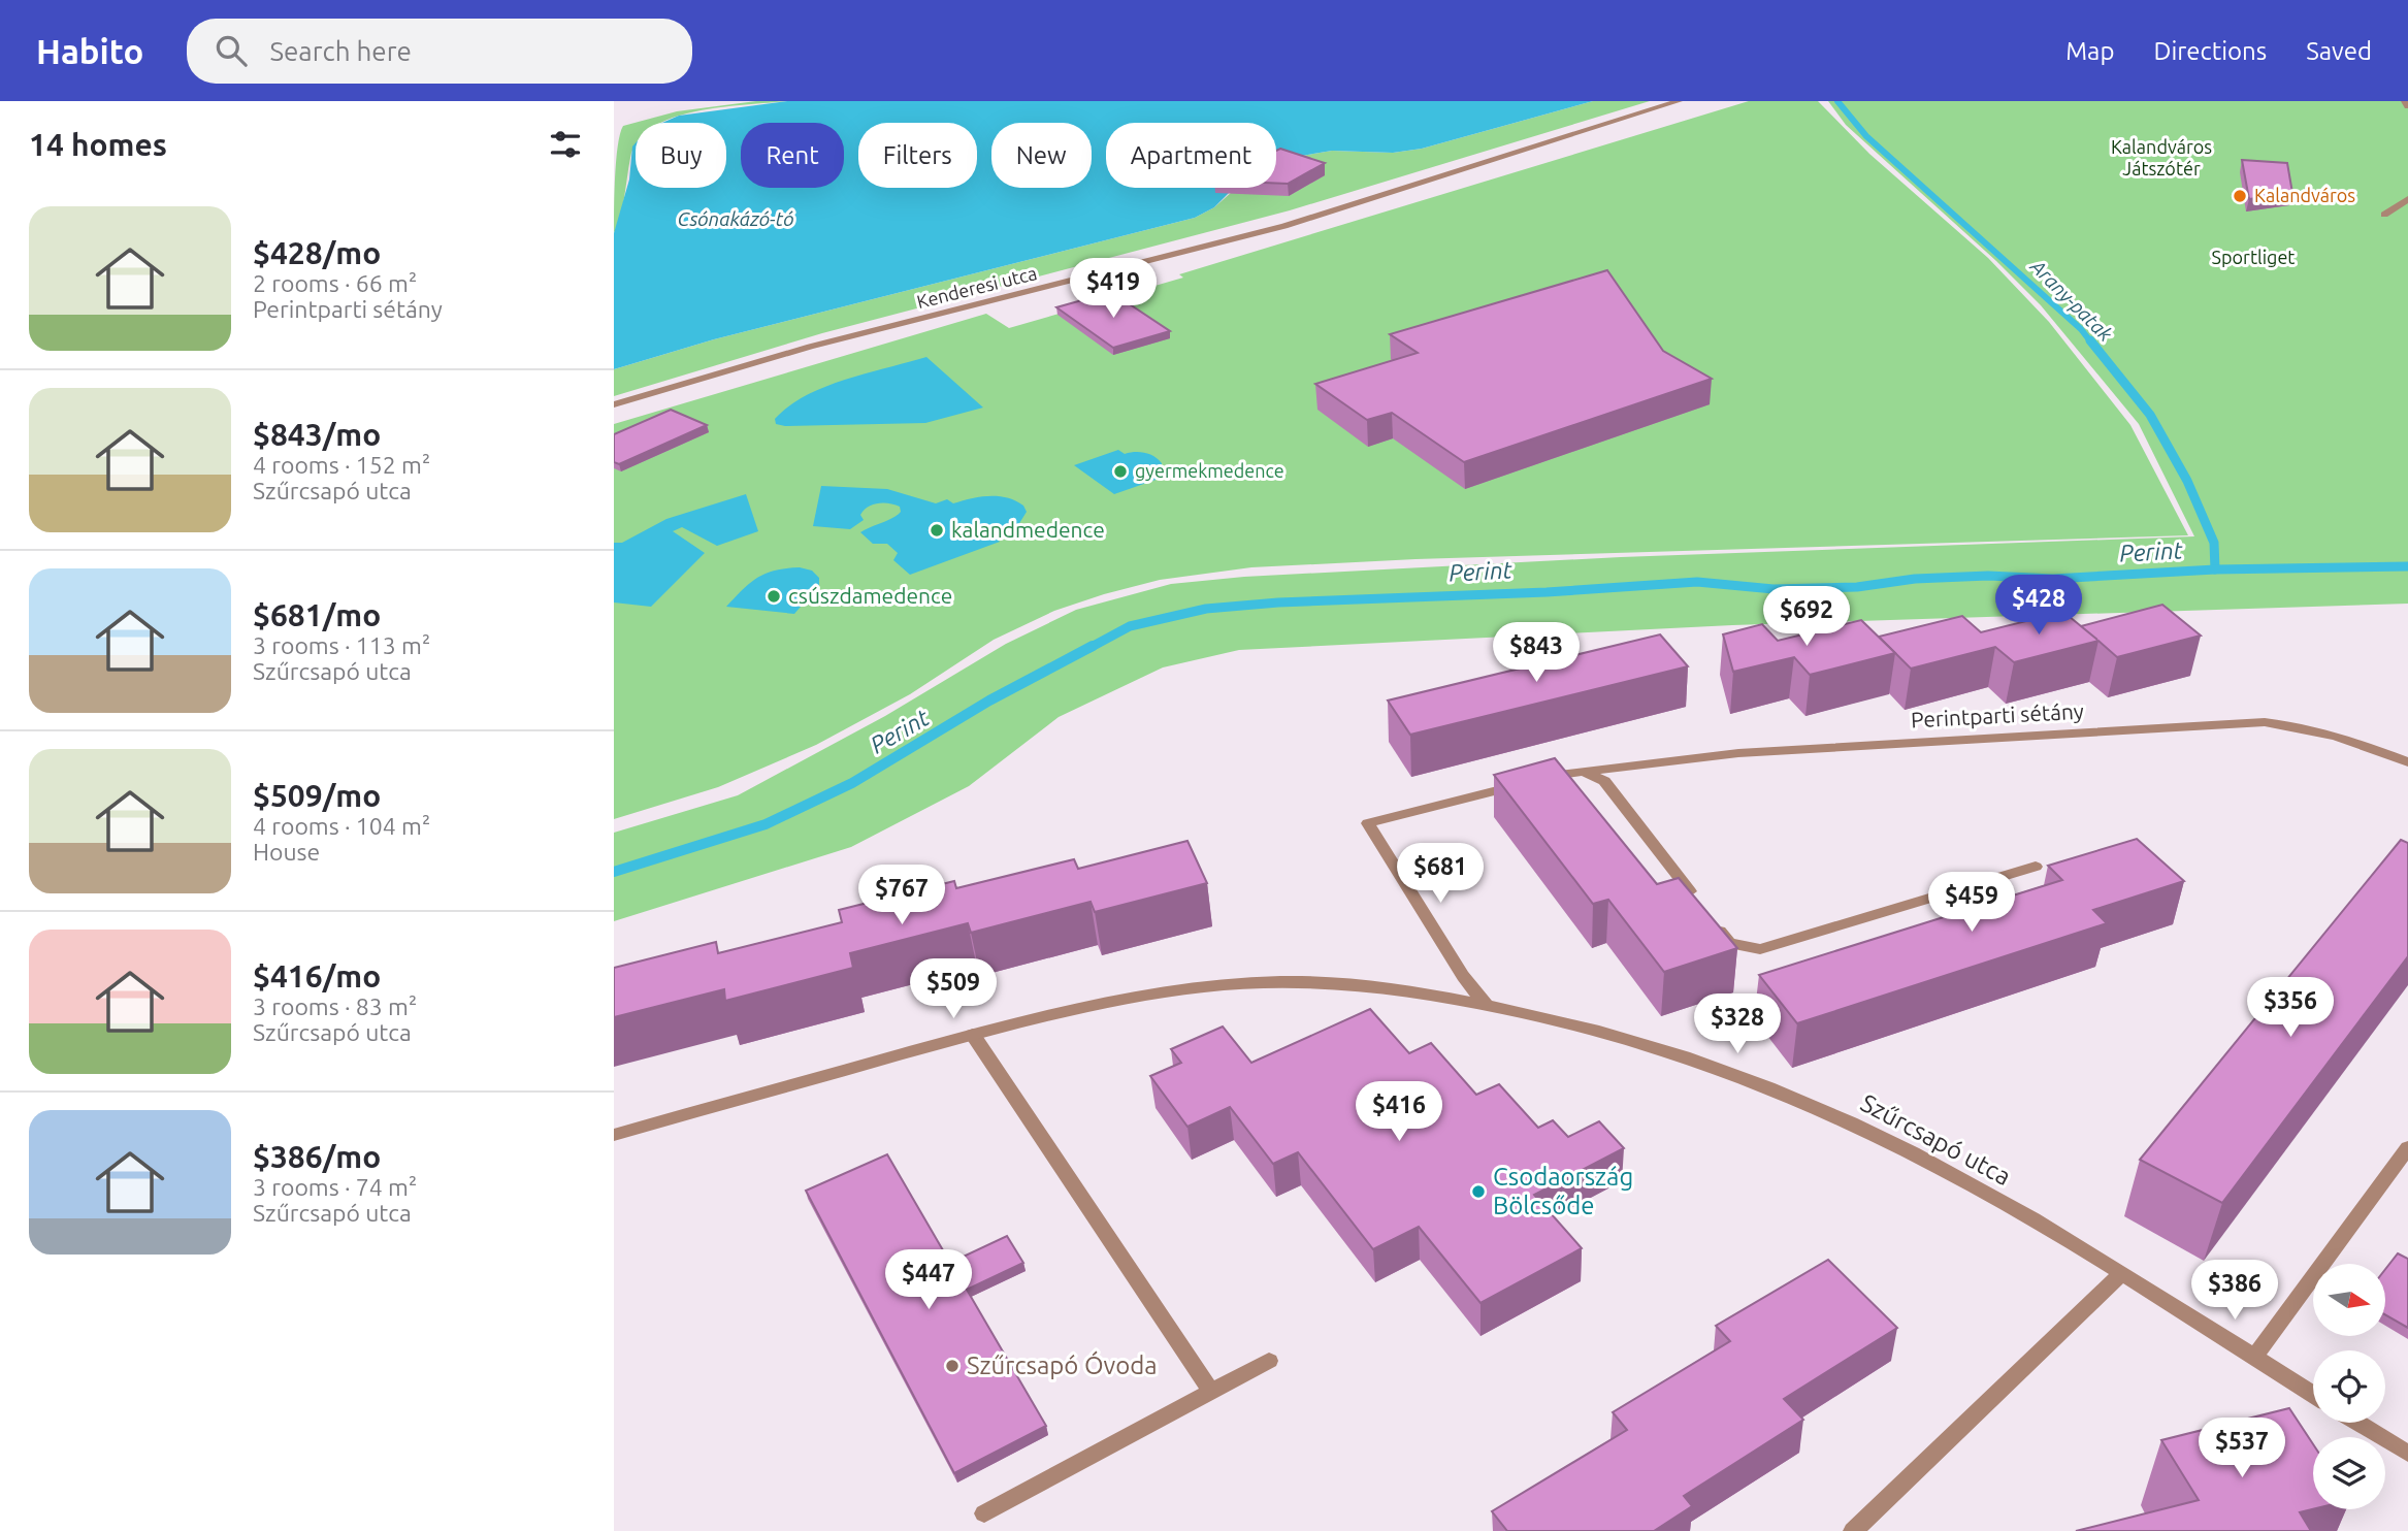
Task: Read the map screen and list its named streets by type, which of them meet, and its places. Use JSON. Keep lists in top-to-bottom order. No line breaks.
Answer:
{"streets":{"street":["Kenderesi utca","Perintparti sétány","Szűrcsapó utca"]},"water":["Csónakázó-tó","Arany-patak","Perint"],"parks":["Kalandváros Játszótér","Sportliget"],"places":["Kalandváros","gyermekmedence","kalandmedence","csúszdamedence","Csodaország Bölcsőde","Szűrcsapó Óvoda"],"north":"right","page":{"header":"Habito","search":"Search here","nav":["Map","Directions","Saved"],"heading":"14 homes","chip":["Buy","Rent","Filters","New","Apartment"],"list":[{"name":"$428/mo","note":"2 rooms · 66 m² · Perintparti sétány"},{"name":"$843/mo","note":"4 rooms · 152 m² · Szűrcsapó utca"},{"name":"$681/mo","note":"3 rooms · 113 m² · Szűrcsapó utca"},{"name":"$509/mo","note":"4 rooms · 104 m² · House"},{"name":"$416/mo","note":"3 rooms · 83 m² · Szűrcsapó utca"},{"name":"$386/mo","note":"3 rooms · 74 m² · Szűrcsapó utca"}],"price":["$419","$428","$692","$843","$681","$767","$459","$509","$356","$328","$416","$447","$386","$537"]}}
